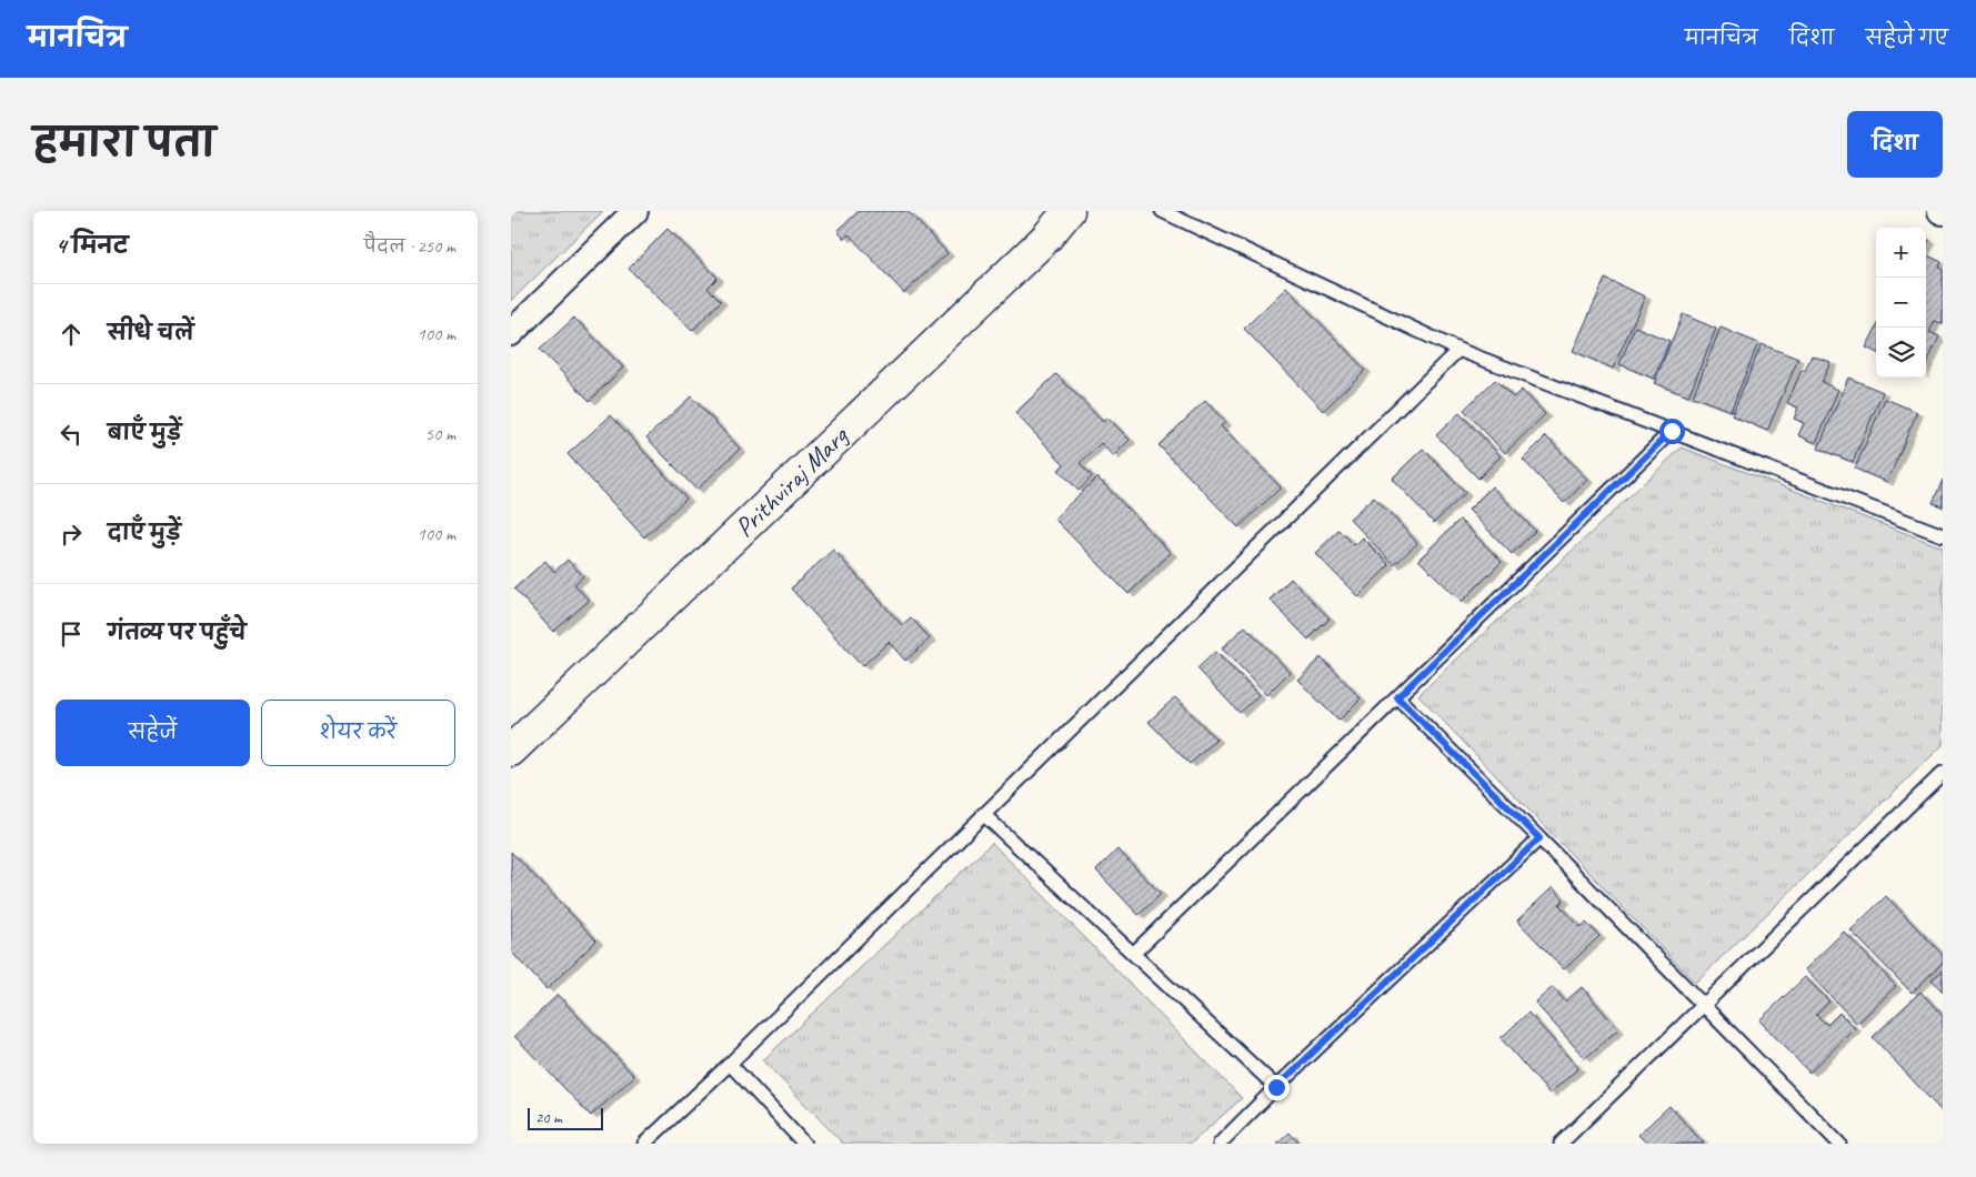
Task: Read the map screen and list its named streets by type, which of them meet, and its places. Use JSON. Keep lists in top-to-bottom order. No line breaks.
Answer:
{"streets":{"street":["Prithviraj Marg"]},"scale_bar":"20 m","page":{"header":"मानचित्र","nav":["मानचित्र","दिशा","सहेजे गए"],"title":"हमारा पता","buttons":["दिशा",["सहेजें","शेयर करें"]],"heading":["4 मिनट","पैदल · 250 m"],"map_buttons":["+","−"],"list":[["सीधे चलें","100 m"],["बाएँ मुड़ें","50 m"],["दाएँ मुड़ें","100 m"],"गंतव्य पर पहुँचे"],"scale":"20 m"}}
